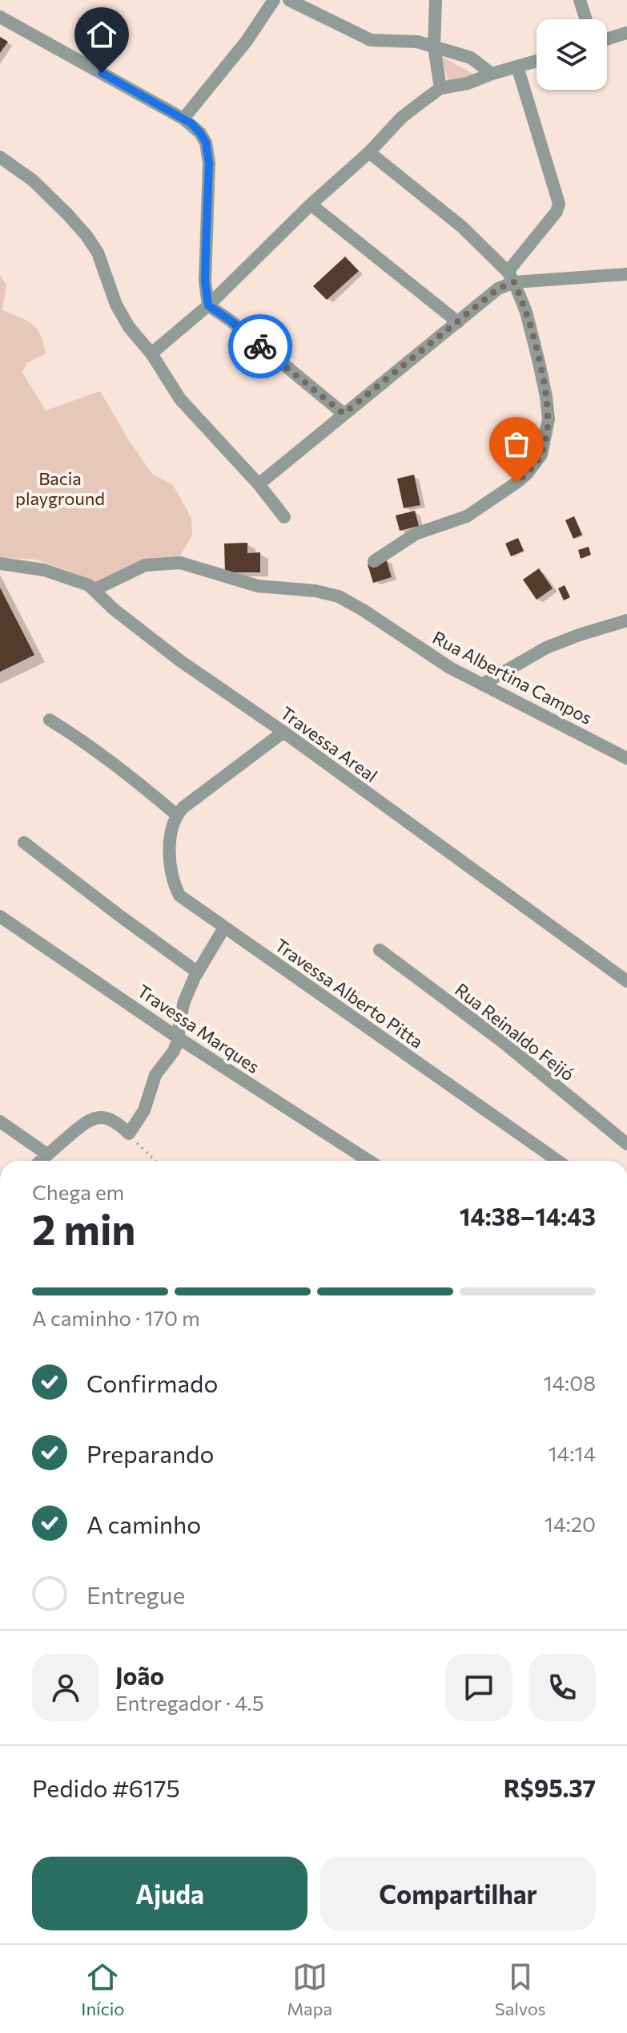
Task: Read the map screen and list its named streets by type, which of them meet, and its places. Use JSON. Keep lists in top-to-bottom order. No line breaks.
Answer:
{"streets":{"street":["Rua Albertina Campos","Travessa Areal","Travessa Alberto Pitta","Travessa Marques","Rua Reinaldo Feijó"]},"crossings":[["Rua Albertina Campos","Travessa Areal"]],"parks":["Bacia playground"],"page":{"heading":["2 min","Chega em","14:38–14:43"],"panel":["João","Entregador · 4.5","Pedido #6175","R$95.37"],"bar":"A caminho · 170 m","list":[["Confirmado","14:08"],["Preparando","14:14"],["A caminho","14:20"],"Entregue"],"buttons":["Ajuda","Compartilhar"],"tabs":["Início","Mapa","Salvos"]}}
